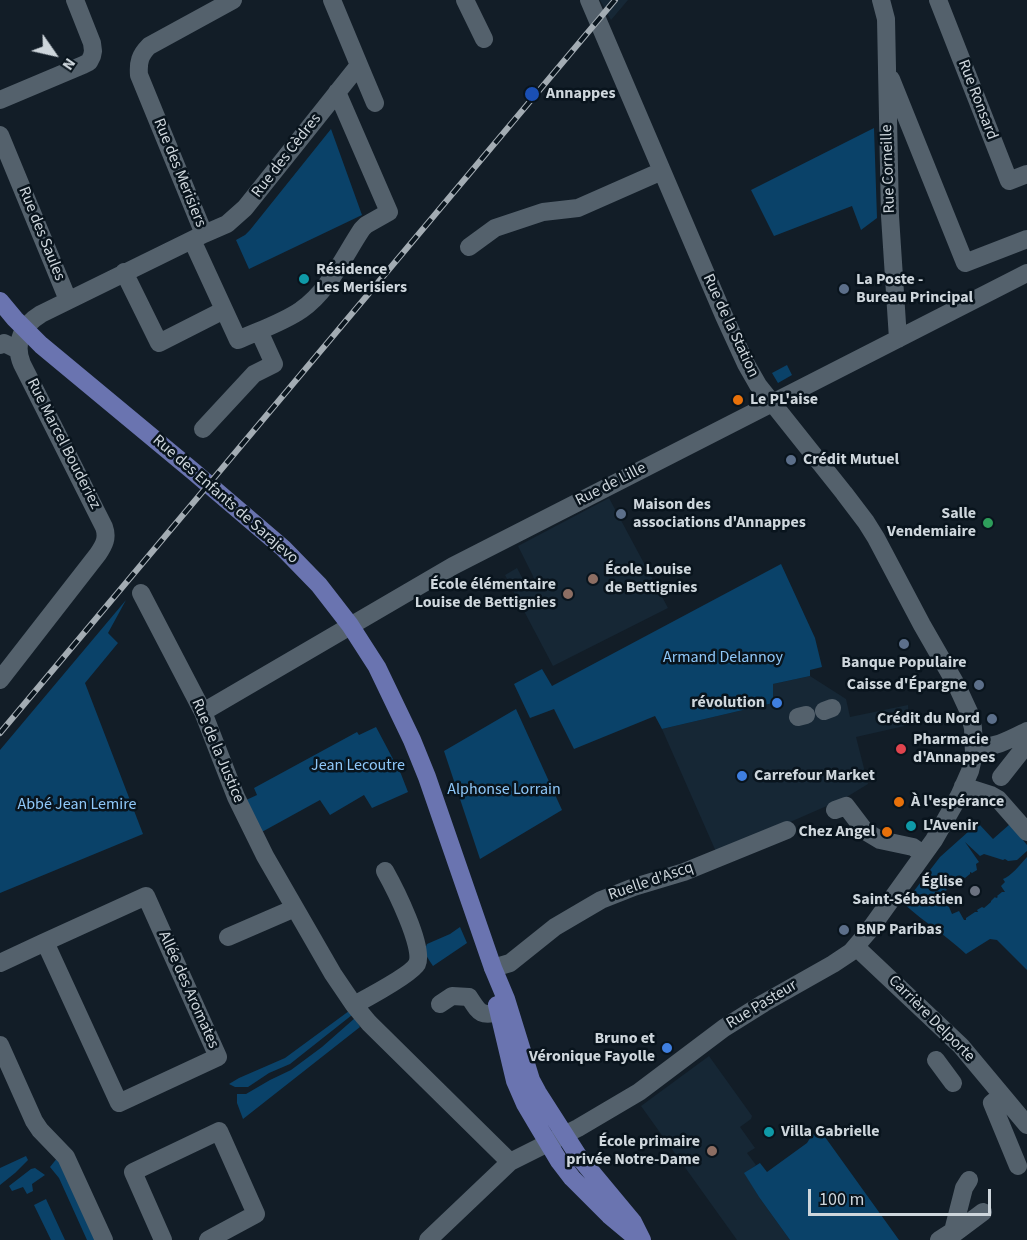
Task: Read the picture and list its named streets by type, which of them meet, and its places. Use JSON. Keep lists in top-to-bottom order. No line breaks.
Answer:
{"streets":{"main road":["Rue des Enfants de Sarajevo"],"street":["Rue Ronsard","Rue des Cèdres","Rue Corneille","Rue des Merisiers","Rue des Saules","Rue de la Station","Rue Marcel Bouderiez","Rue de Lille","Rue de la Justice","Ruelle d'Ascq","Allée des Aromates","Rue Pasteur","Carrière Delporte"]},"crossings":[["Rue des Cèdres","Rue des Merisiers"],["Rue Corneille","Rue de Lille"],["Rue des Merisiers","Rue des Saules"],["Rue des Merisiers","Rue des Enfants de Sarajevo"],["Rue de la Station","Rue de Lille"],["Rue de la Station","Rue Pasteur"],["Rue de Lille","Rue de la Justice"],["Rue des Enfants de Sarajevo","Ruelle d'Ascq"],["Rue des Enfants de Sarajevo","Rue Pasteur"],["Rue de la Justice","Rue Pasteur"],["Rue Pasteur","Carrière Delporte"]],"parks":["Armand Delannoy","Jean Lecoutre","Alphonse Lorrain","Abbé Jean Lemire"],"places":["Annappes","Résidence Les Merisiers","La Poste - Bureau Principal","Le PL'aise","Crédit Mutuel","Maison des associations d'Annappes","Salle Vendemiaire","École Louise de Bettignies","École élémentaire Louise de Bettignies","Banque Populaire","Caisse d'Épargne","révolution","Crédit du Nord","Pharmacie d'Annappes","Carrefour Market","À l'espérance","L'Avenir","Chez Angel","Église Saint-Sébastien","BNP Paribas","Bruno et Véronique Fayolle","Villa Gabrielle","École primaire privée Notre-Dame"],"scale_bar":"100 m","north":"bottom right"}
